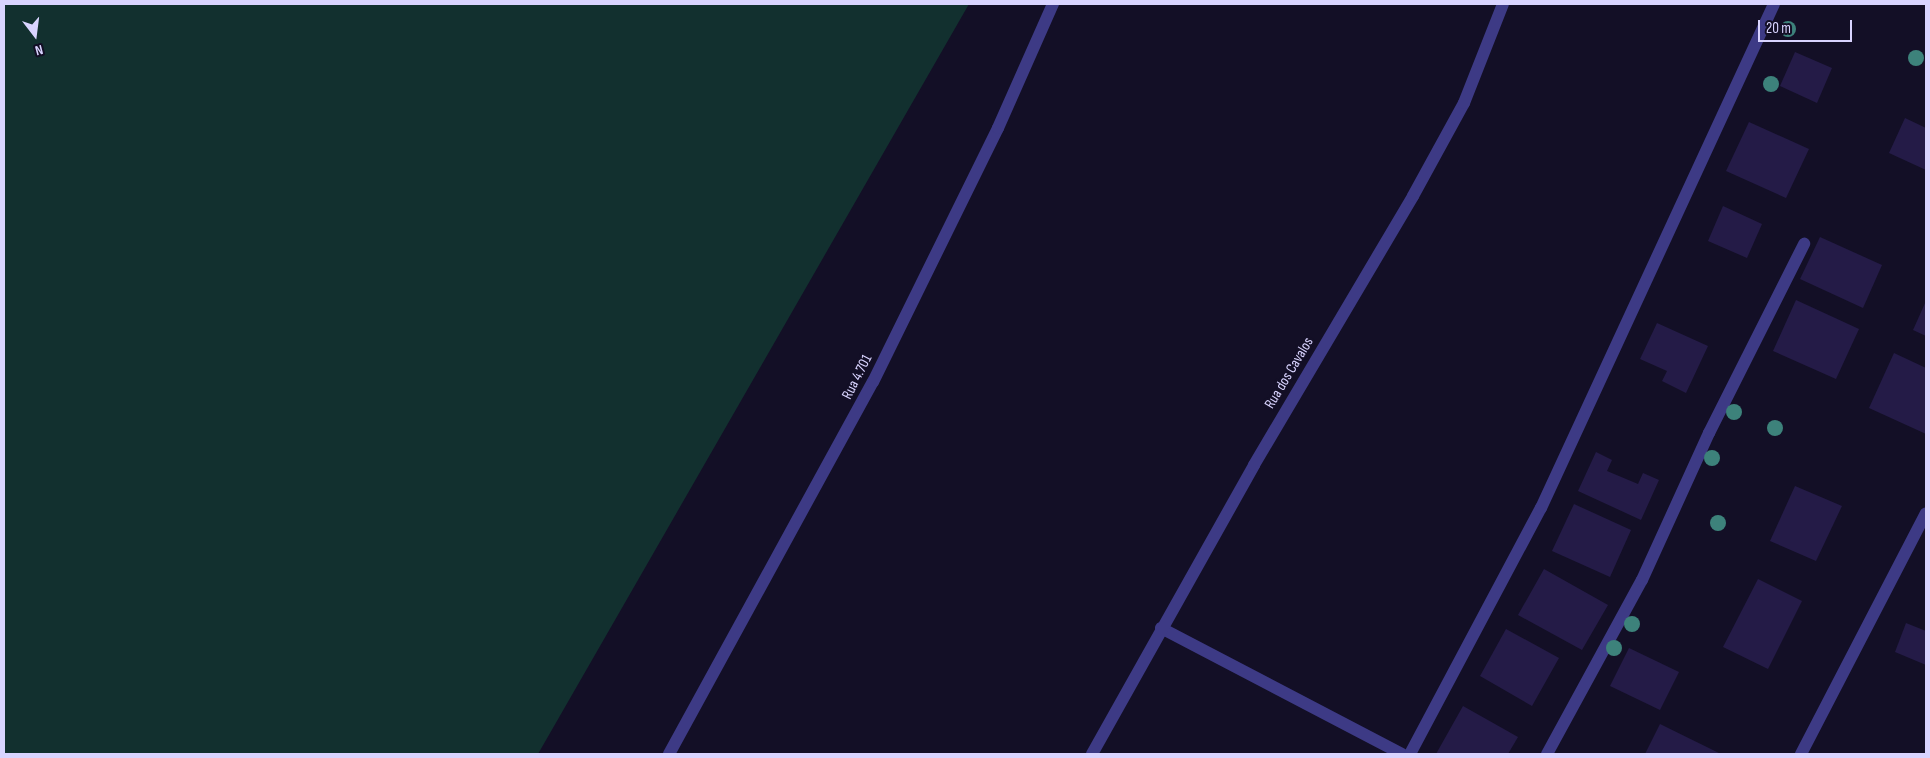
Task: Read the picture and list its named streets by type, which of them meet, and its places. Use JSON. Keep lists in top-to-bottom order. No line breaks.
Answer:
{"streets":{"street":["Rua dos Cavalos","Rua 4.701"]},"scale_bar":"20 m","north":"bottom"}
